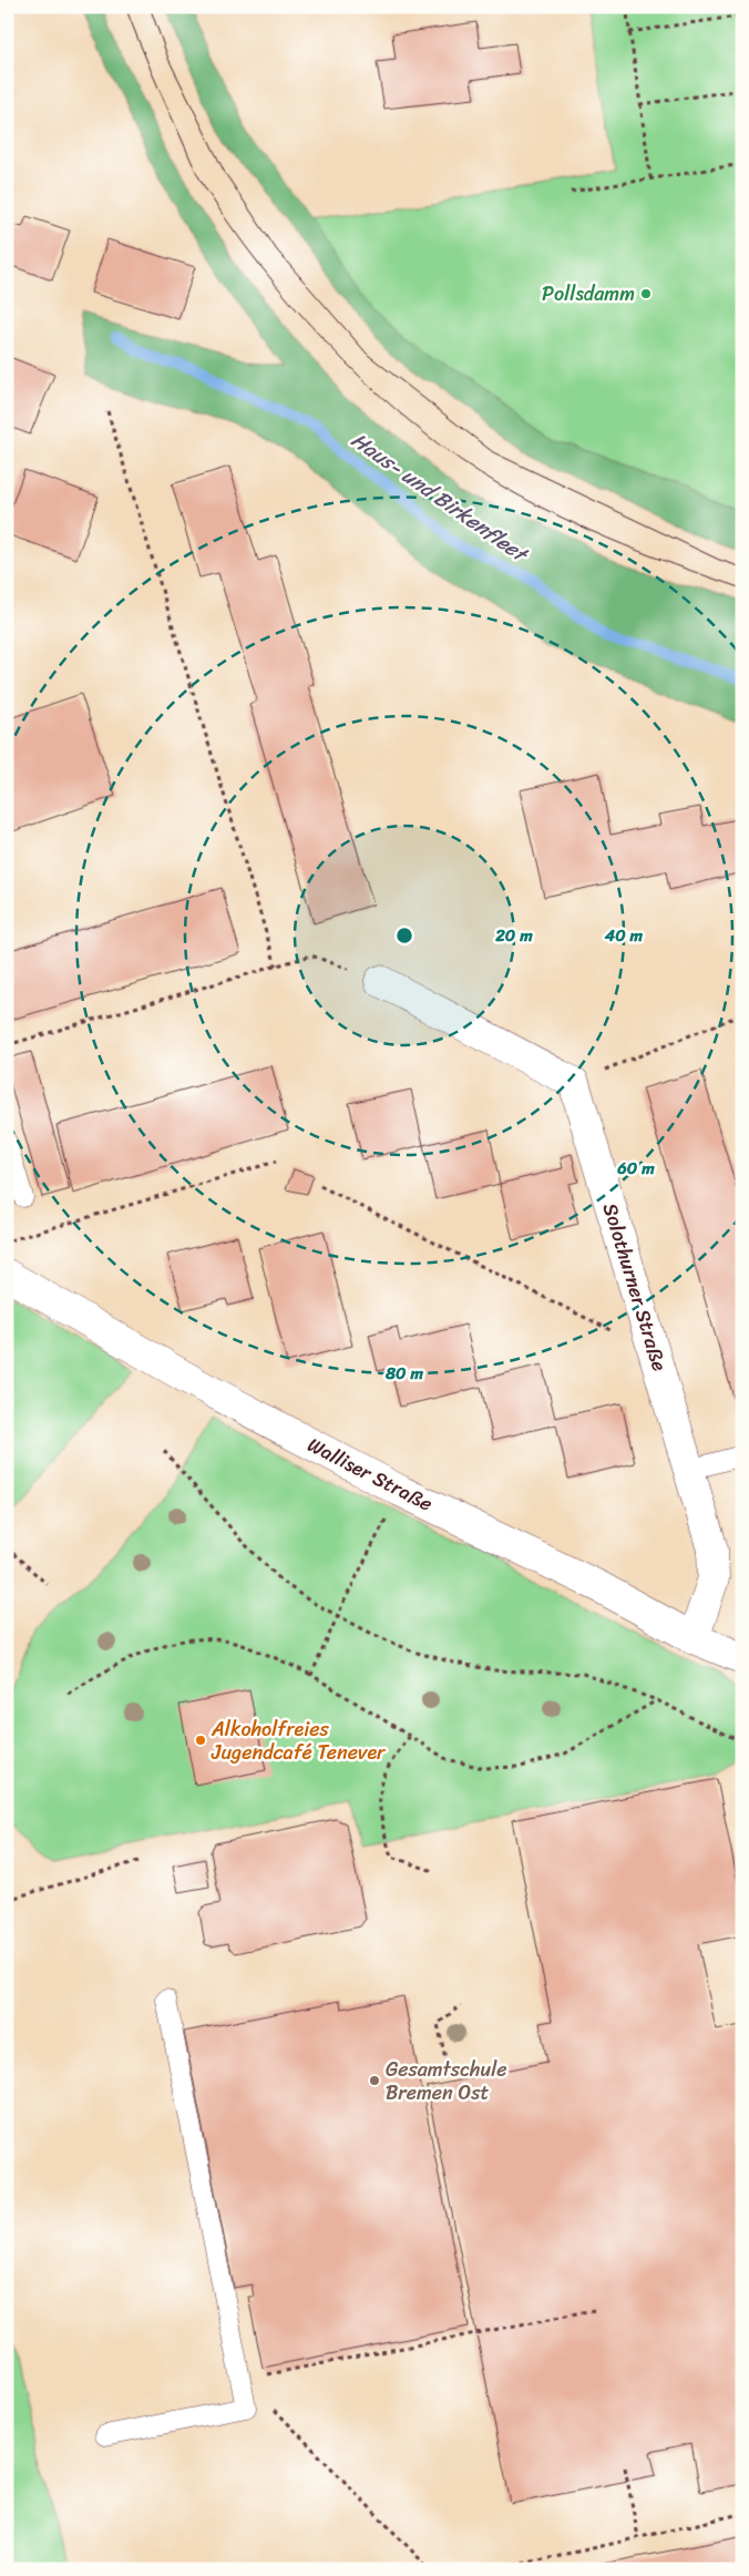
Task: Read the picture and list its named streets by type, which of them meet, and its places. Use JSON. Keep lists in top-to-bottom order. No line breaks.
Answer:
{"streets":{"street":["Solothurner Straße","Walliser Straße"]},"crossings":[["Solothurner Straße","Walliser Straße"]],"water":["Haus- und Birkenfleet"],"places":["Pollsdamm","Alkoholfreies Jugendcafé Tenever","Gesamtschule Bremen Ost"],"rings":["20 m","40 m","60 m","80 m"]}
